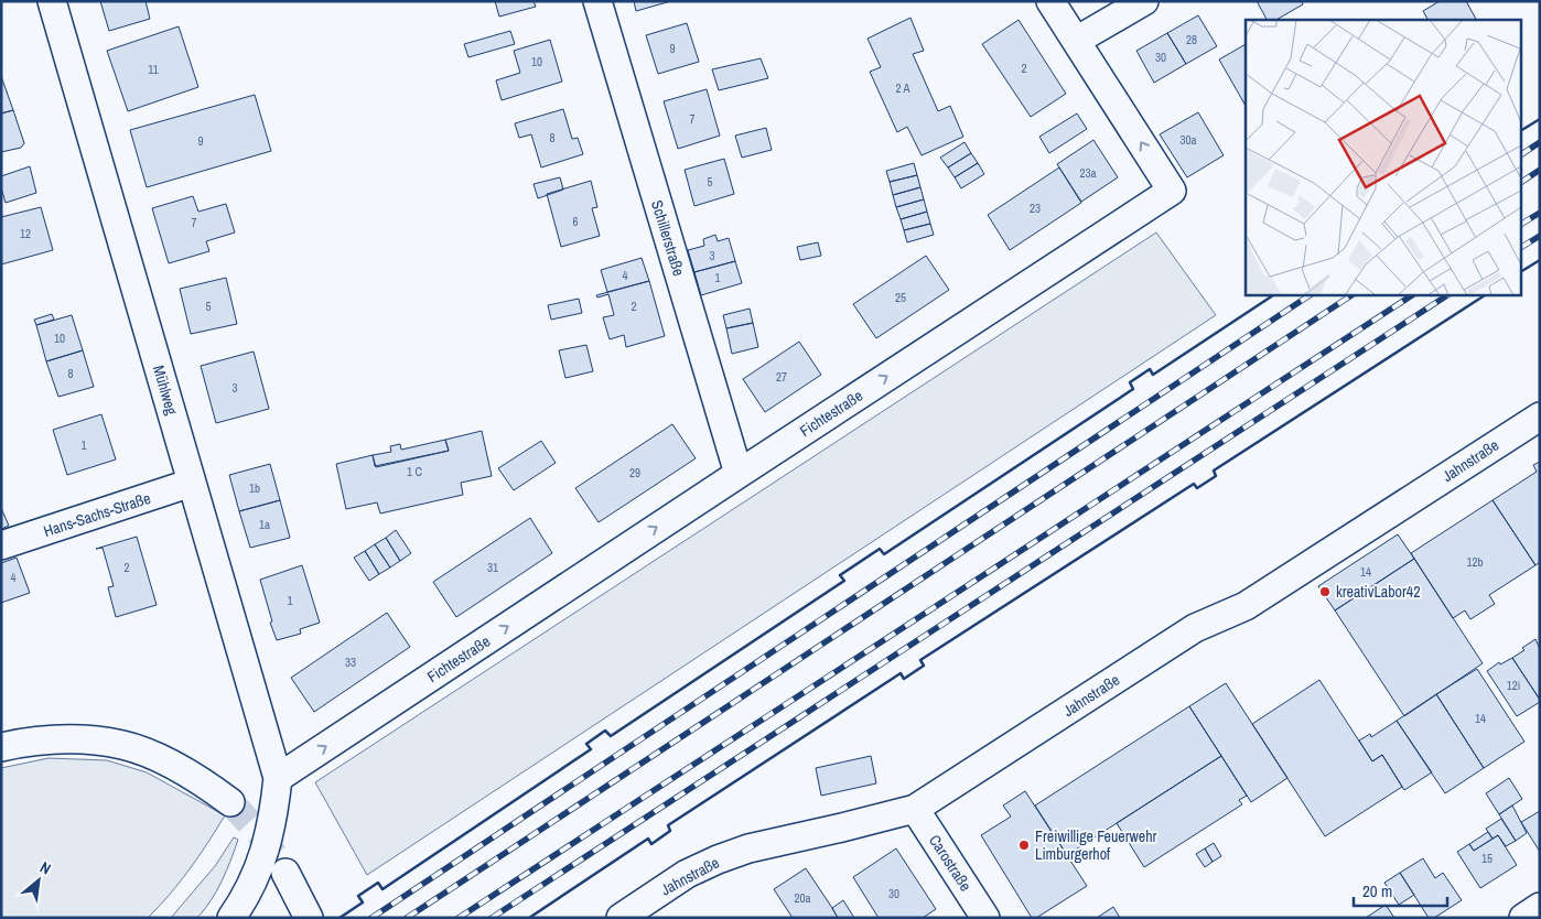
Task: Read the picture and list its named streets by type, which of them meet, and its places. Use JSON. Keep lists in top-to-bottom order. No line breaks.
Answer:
{"streets":{"street":["Schillerstraße","Mühlweg","Fichtestraße","Jahnstraße","Hans-Sachs-Straße","Carostraße"]},"crossings":[["Schillerstraße","Fichtestraße"],["Mühlweg","Fichtestraße"],["Mühlweg","Hans-Sachs-Straße"],["Jahnstraße","Carostraße"]],"one_way":["Fichtestraße"],"places":["kreativLabor42","Freiwillige Feuerwehr Limburgerhof"],"house_numbers":["28","9","30","10","2","11","2 A","7","8","30a","9","23a","5","23","6","7","12","3","4","1","25","5","2","10","8","27","3","1","1 C","29","1b","1a","12b","2","31","14","4","1","33","12i","14","15","30","20a"],"scale_bar":"20 m","north":"top right"}
